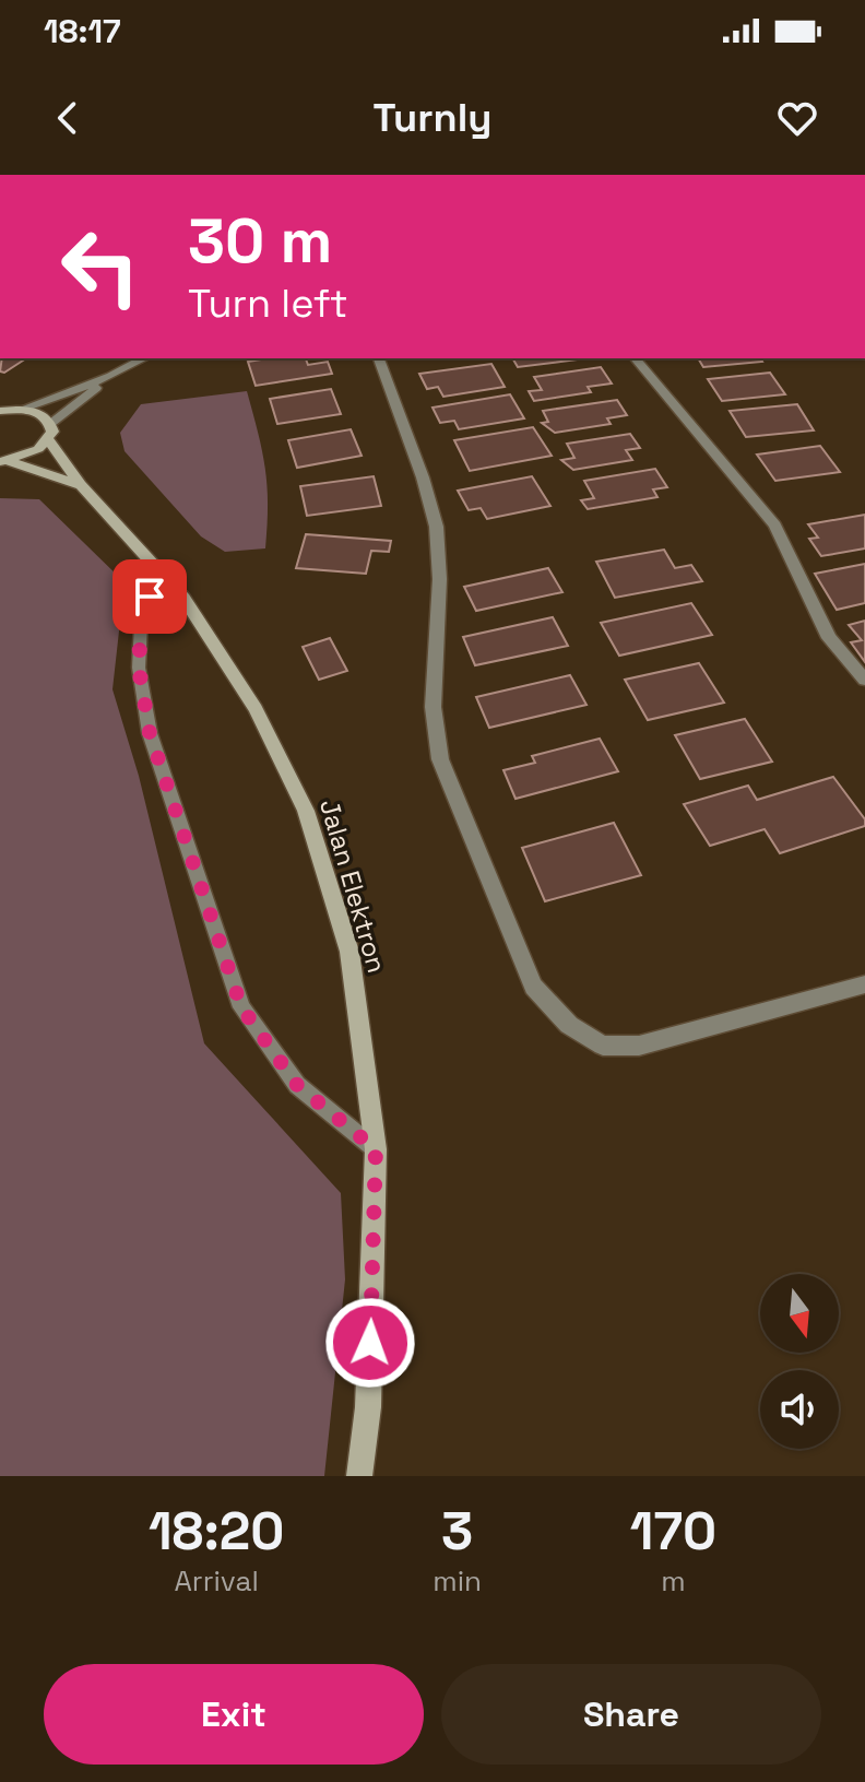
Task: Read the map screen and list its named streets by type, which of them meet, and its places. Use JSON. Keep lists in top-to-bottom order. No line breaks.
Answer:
{"streets":{"street":["Jalan Elektron"]},"north":"bottom","page":{"status":"18:17","header":"Turnly","turn":["30 m","Turn left"],"eta":["18:20","Arrival","3","min","170","m"],"buttons":["Exit","Share"]}}
